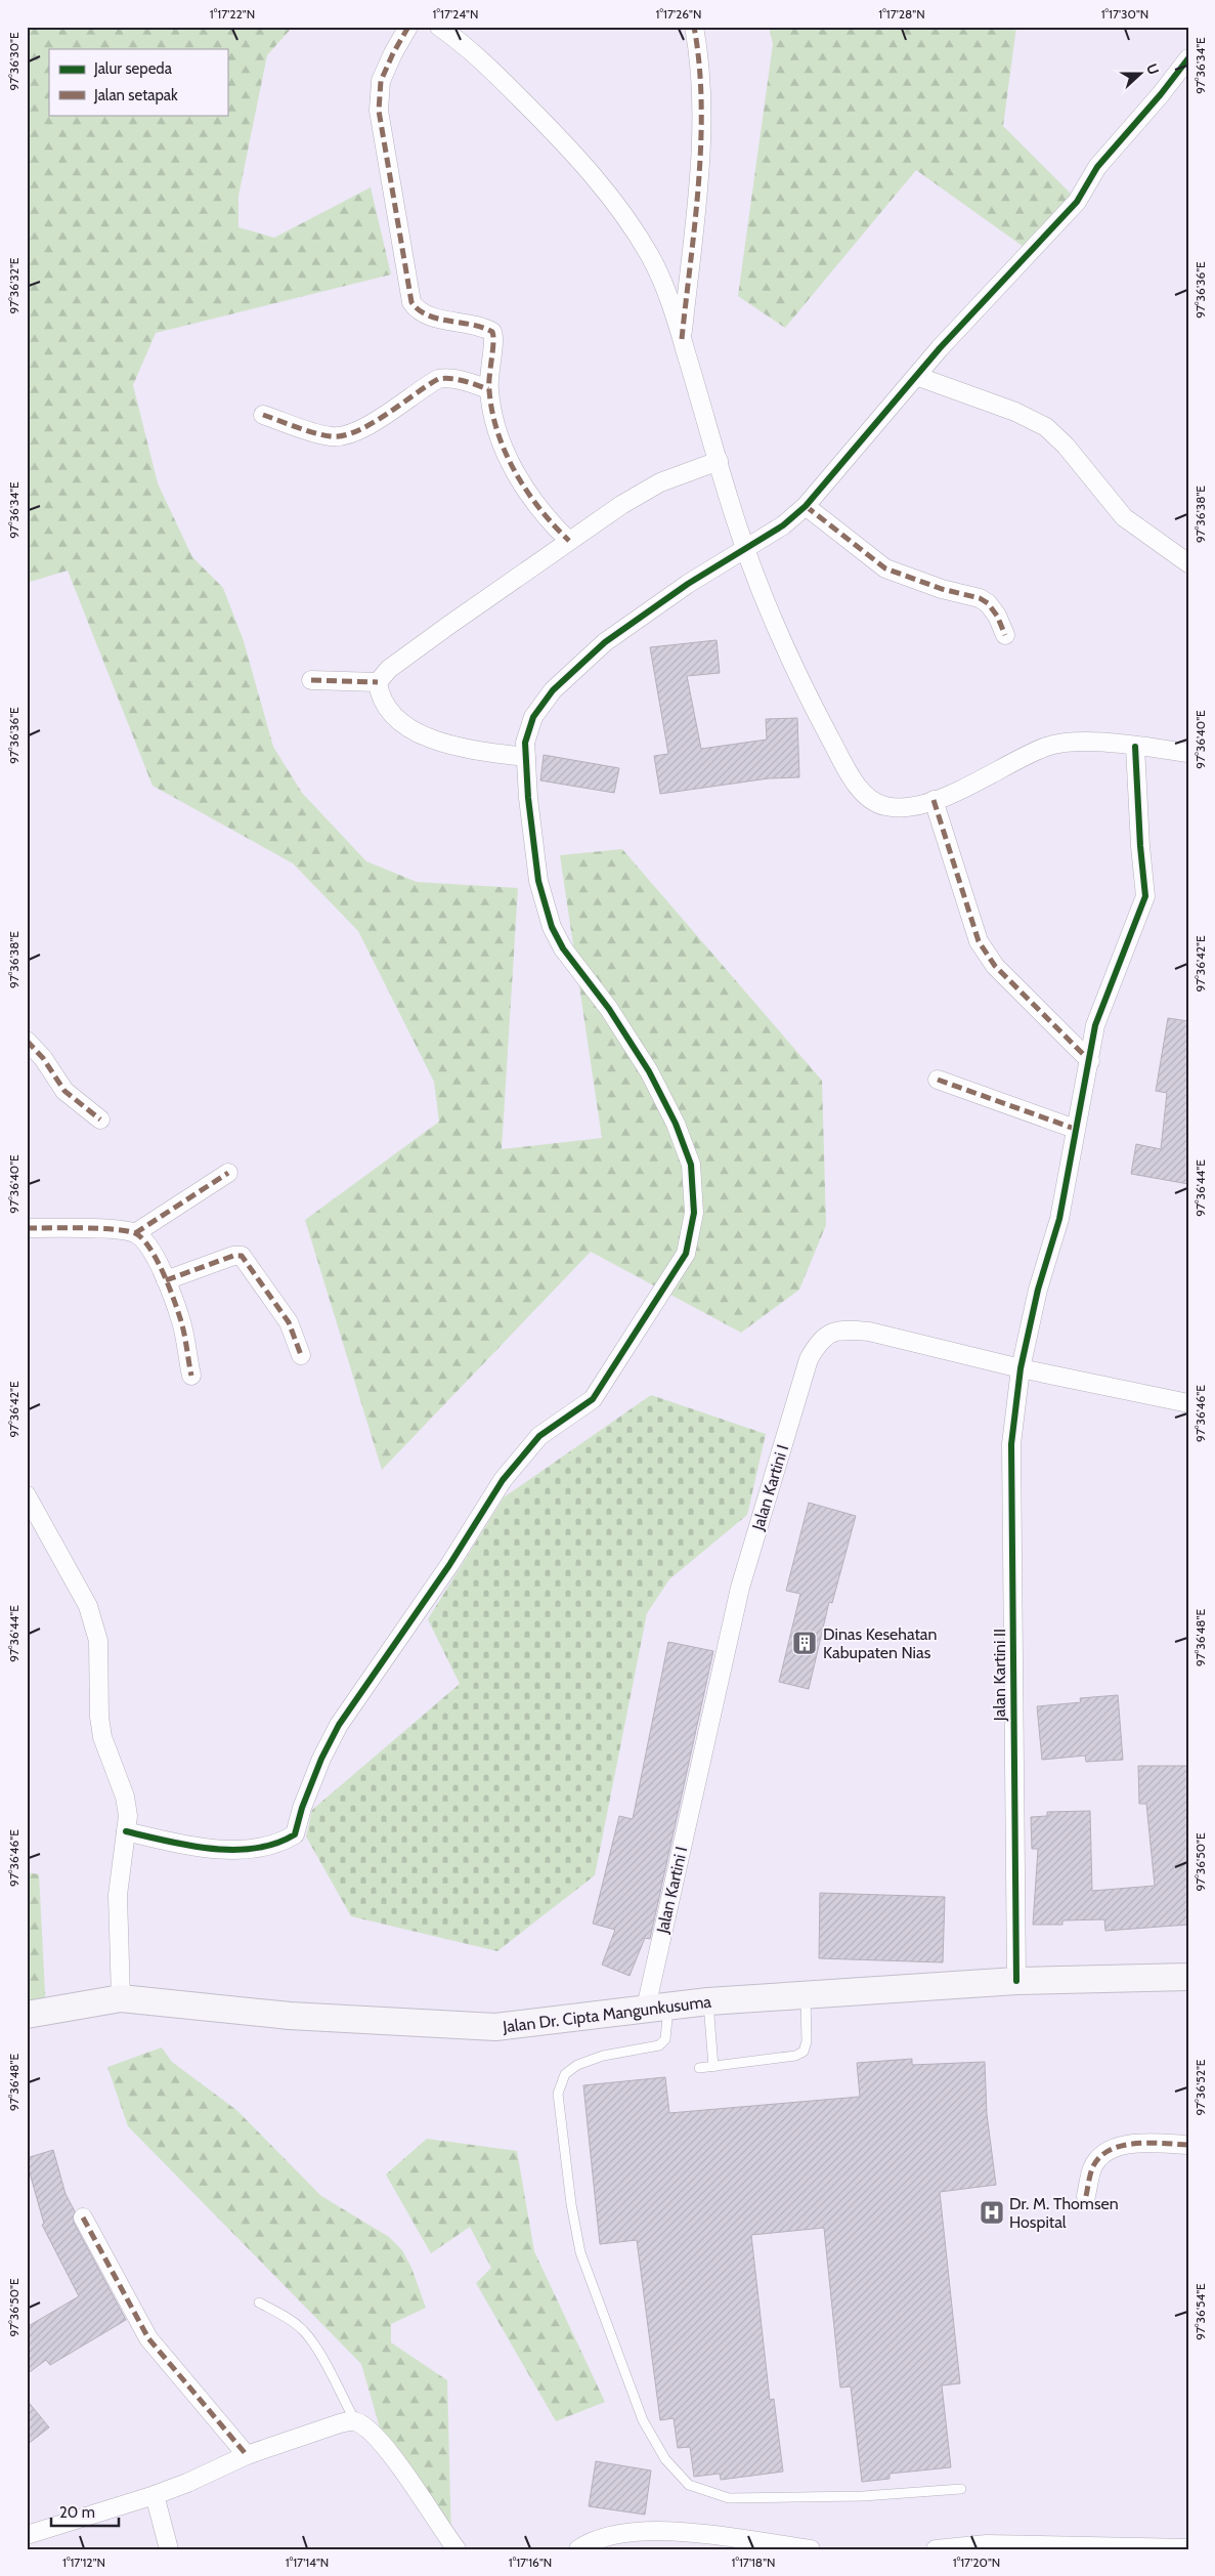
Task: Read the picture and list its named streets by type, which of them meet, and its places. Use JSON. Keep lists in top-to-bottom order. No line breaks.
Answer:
{"streets":{"main road":["Jalan Dr. Cipta Mangunkusuma"],"street":["Jalan Kartini I","Jalan Kartini II"]},"crossings":[["Jalan Kartini I","Jalan Kartini II"],["Jalan Kartini I","Jalan Dr. Cipta Mangunkusuma"],["Jalan Kartini II","Jalan Dr. Cipta Mangunkusuma"]],"places":{"building":["Dinas Kesehatan Kabupaten Nias"],"hospital":["Dr. M. Thomsen Hospital"]},"legend":["Jalur sepeda","Jalan setapak"],"scale_bar":"20 m","north":"right","coordinates":["1°17'22\"N","1°17'24\"N","1°17'26\"N","1°17'28\"N","1°17'30\"N","97°36'30\"E","97°36'34\"E","97°36'32\"E","97°36'36\"E","97°36'38\"E","97°36'40\"E","97°36'42\"E","97°36'44\"E","97°36'46\"E","97°36'48\"E","97°36'50\"E","97°36'52\"E","97°36'54\"E","1°17'12\"N","1°17'14\"N","1°17'16\"N","1°17'18\"N","1°17'20\"N"]}
